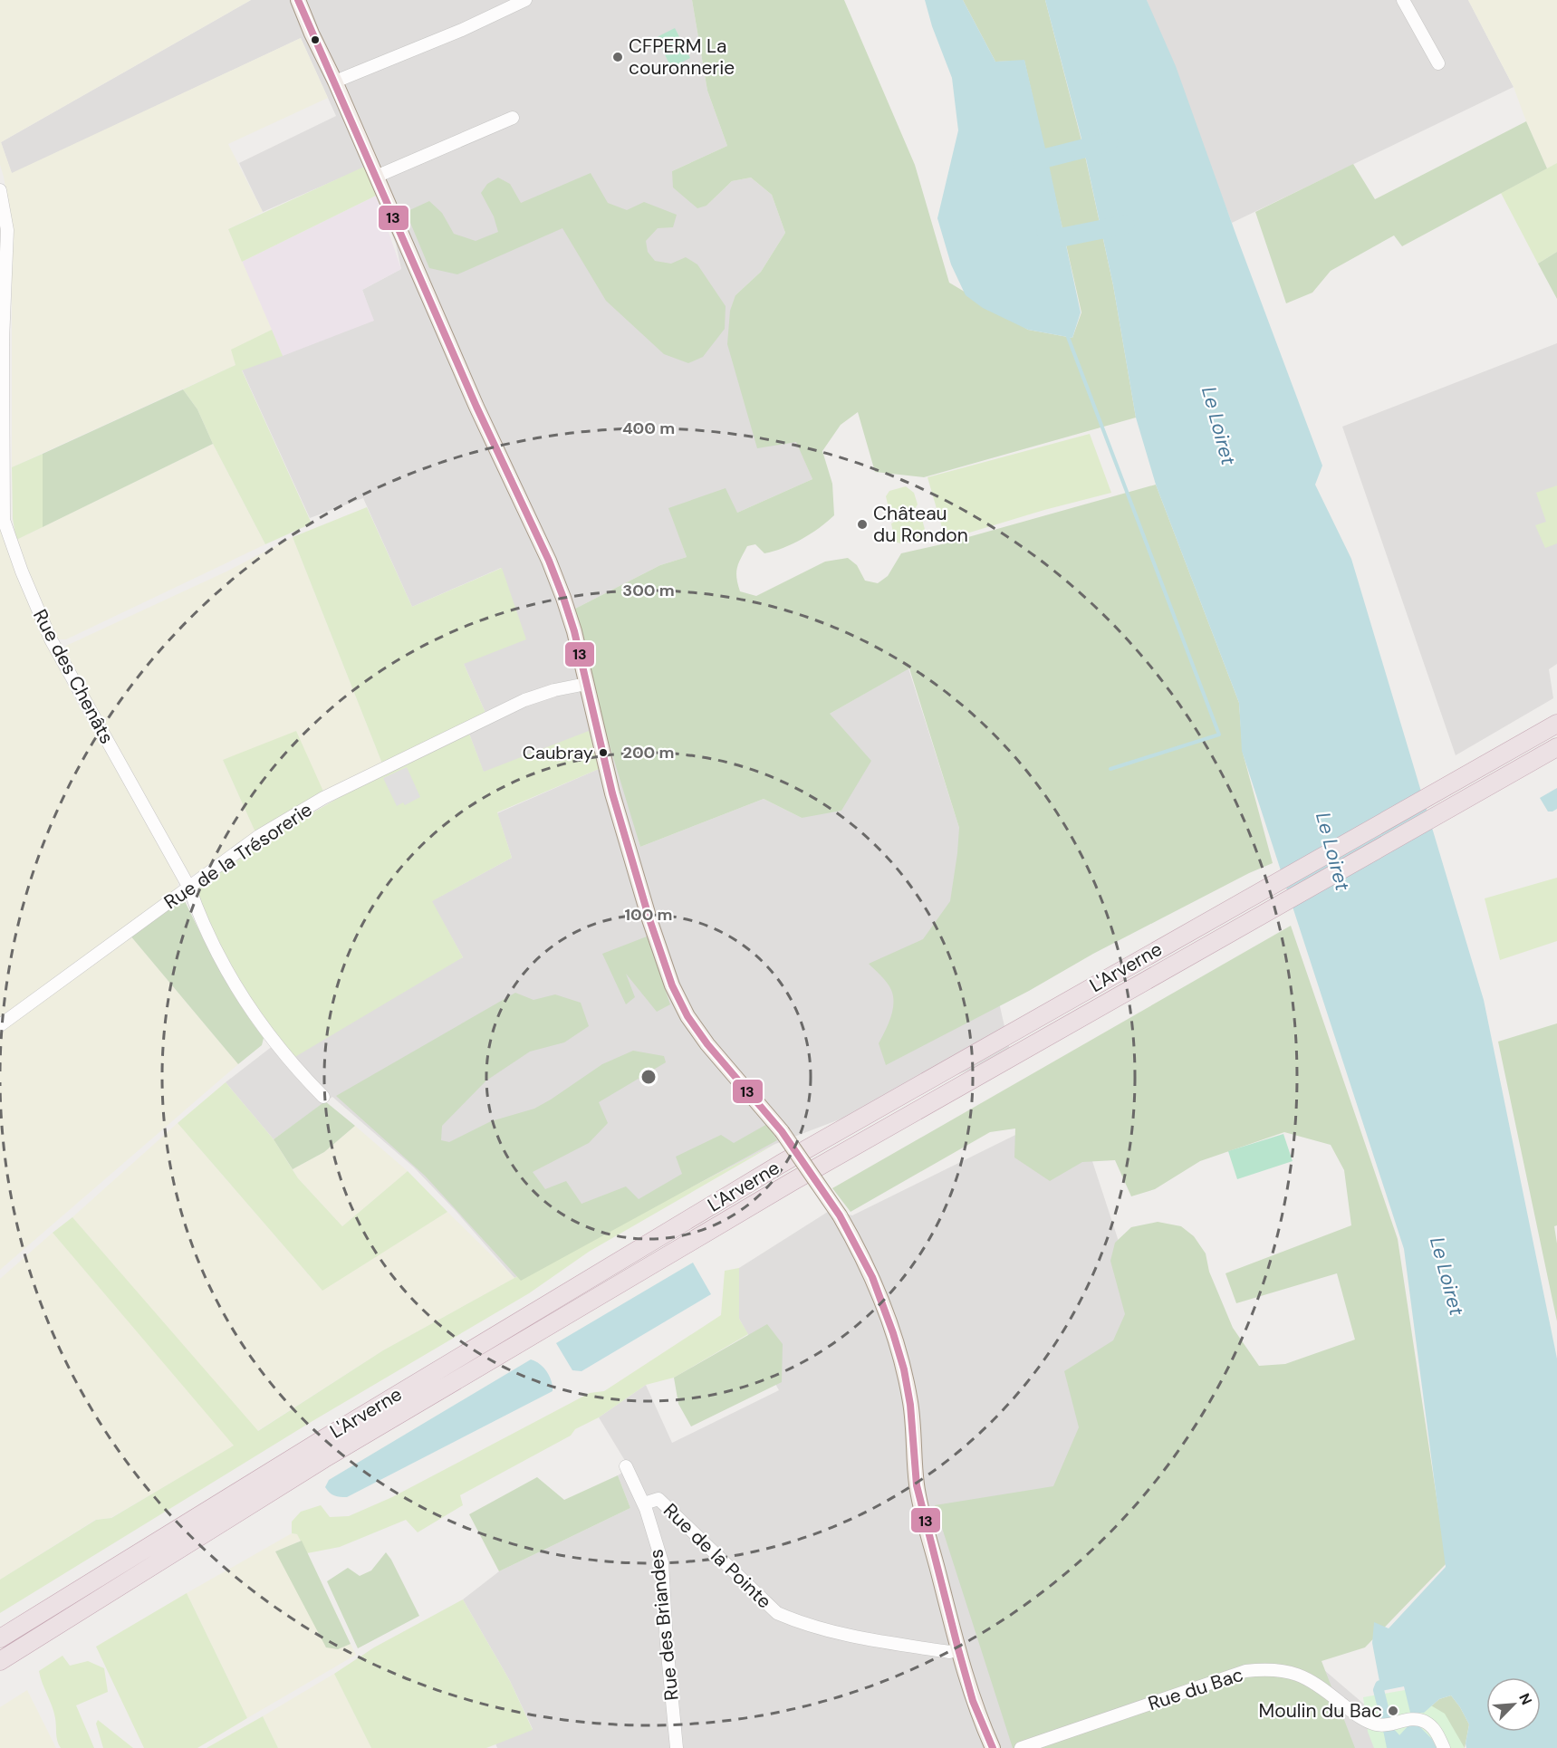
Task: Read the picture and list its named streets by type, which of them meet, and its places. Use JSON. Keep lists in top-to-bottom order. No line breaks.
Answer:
{"streets":{"highway":["L'Arverne"],"street":["Rue des Chenâts","Rue de la Trésorerie","Rue de la Pointe","Rue des Briandes","Rue du Bac"]},"crossings":[["Rue des Chenâts","Rue de la Trésorerie"],["Rue de la Pointe","Rue des Briandes"]],"water":["Le Loiret"],"places":["CFPERM La couronnerie","Château du Rondon","Caubray","Moulin du Bac"],"lines":["transit line 13"],"north":"top right","rings":["400 m","300 m","200 m","100 m"]}
